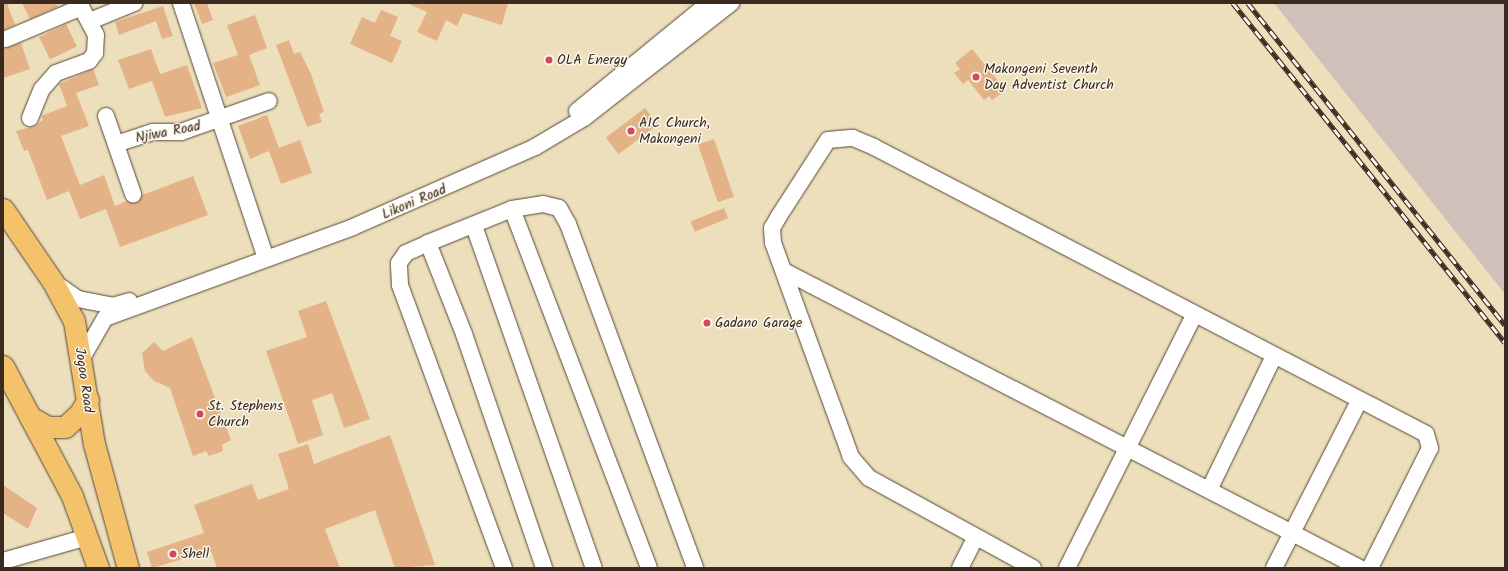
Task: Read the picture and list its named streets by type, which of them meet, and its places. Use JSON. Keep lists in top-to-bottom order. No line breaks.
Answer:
{"streets":{"main road":["Jogoo Road"],"street":["Njiwa Road","Likoni Road"]},"crossings":[["Likoni Road","Jogoo Road"]],"places":["OLA Energy","Makongeni Seventh Day Adventist Church","AIC Church, Makongeni","Gadano Garage","St. Stephens Church","Shell"]}
